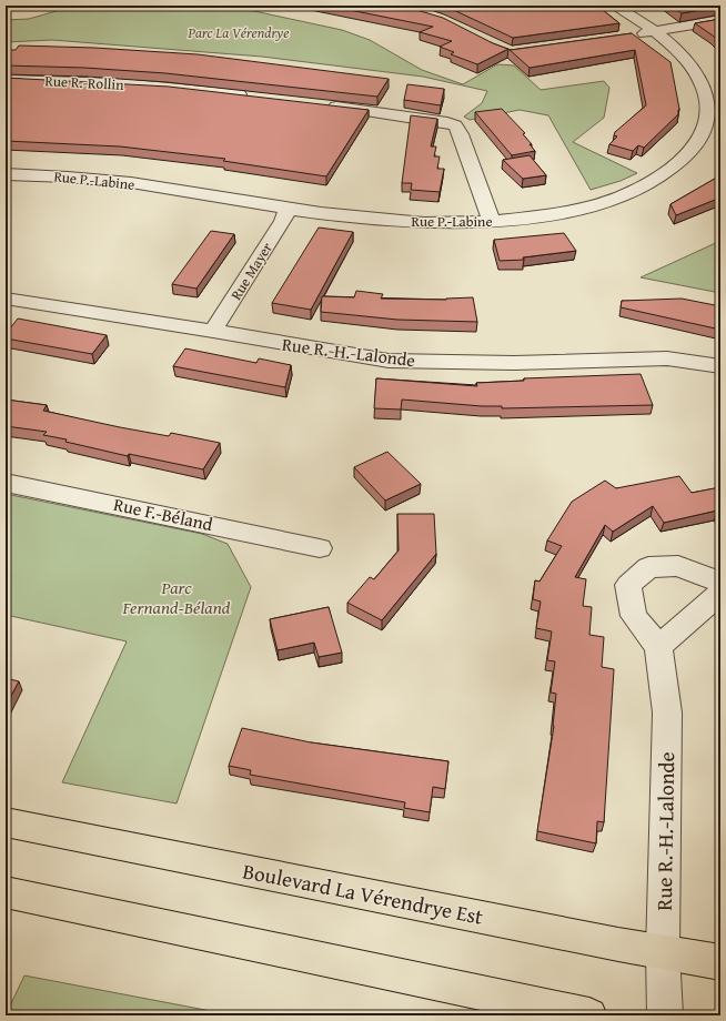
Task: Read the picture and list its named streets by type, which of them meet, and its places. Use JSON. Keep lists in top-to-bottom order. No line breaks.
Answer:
{"streets":{"main road":["Boulevard La Vérendrye Est"],"street":["Rue R.-Rollin","Rue P.-Labine","Rue Mayer","Rue R.-H.-Lalonde","Rue F.-Béland"]},"crossings":[["Rue P.-Labine","Rue Mayer"],["Rue Mayer","Rue R.-H.-Lalonde"],["Rue R.-H.-Lalonde","Boulevard La Vérendrye Est"]],"parks":["Parc La Vérendrye","Parc Fernand-Béland"]}
